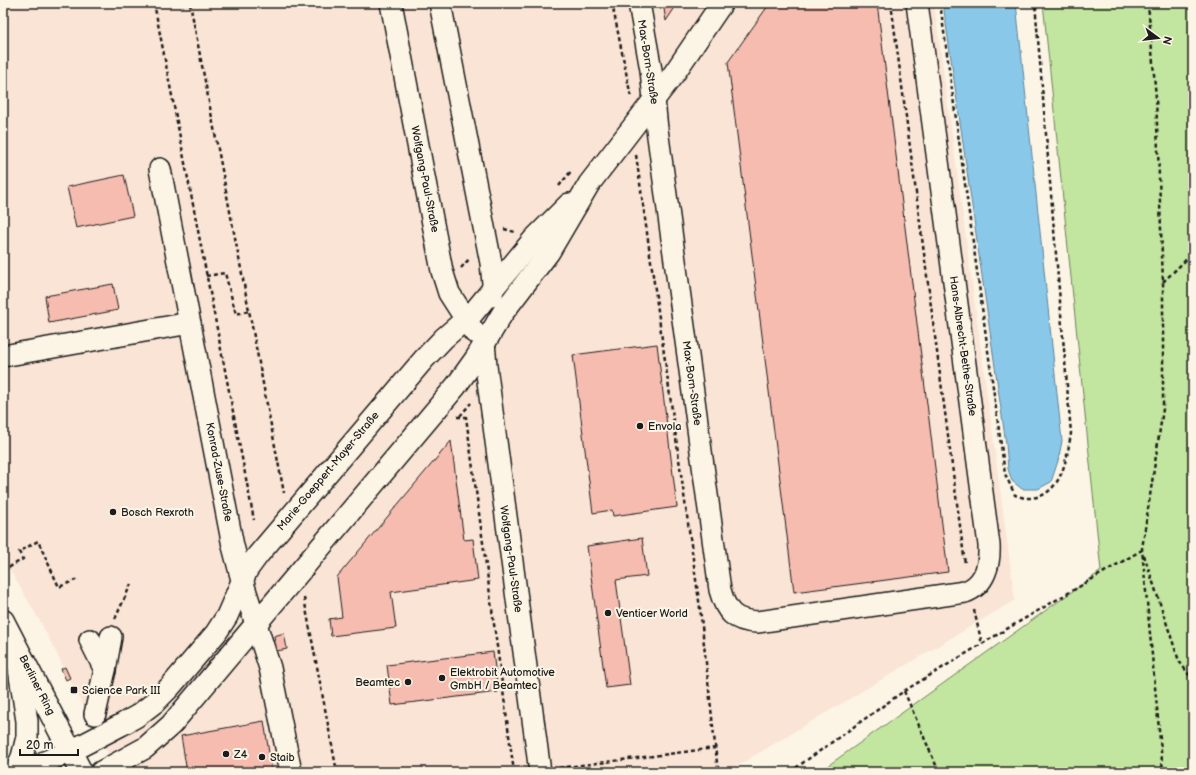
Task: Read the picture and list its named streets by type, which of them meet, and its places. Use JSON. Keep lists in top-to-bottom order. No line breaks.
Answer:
{"streets":{"main road":["Berliner Ring"],"street":["Max-Born-Straße","Wolfgang-Paul-Straße","Hans-Albrecht-Bethe-Straße","Marie-Goeppert-Mayer-Straße","Konrad-Zuse-Straße"]},"crossings":[["Max-Born-Straße","Hans-Albrecht-Bethe-Straße"],["Max-Born-Straße","Marie-Goeppert-Mayer-Straße"],["Wolfgang-Paul-Straße","Marie-Goeppert-Mayer-Straße"],["Marie-Goeppert-Mayer-Straße","Konrad-Zuse-Straße"],["Marie-Goeppert-Mayer-Straße","Berliner Ring"]],"places":{"other":["Envola","Bosch Rexroth","Venticer World","Elektrobit Automotive GmbH / Beamtec","Beamtec","Z4","Staib"],"transit":["Science Park III"]},"scale_bar":"20 m","north":"right"}
